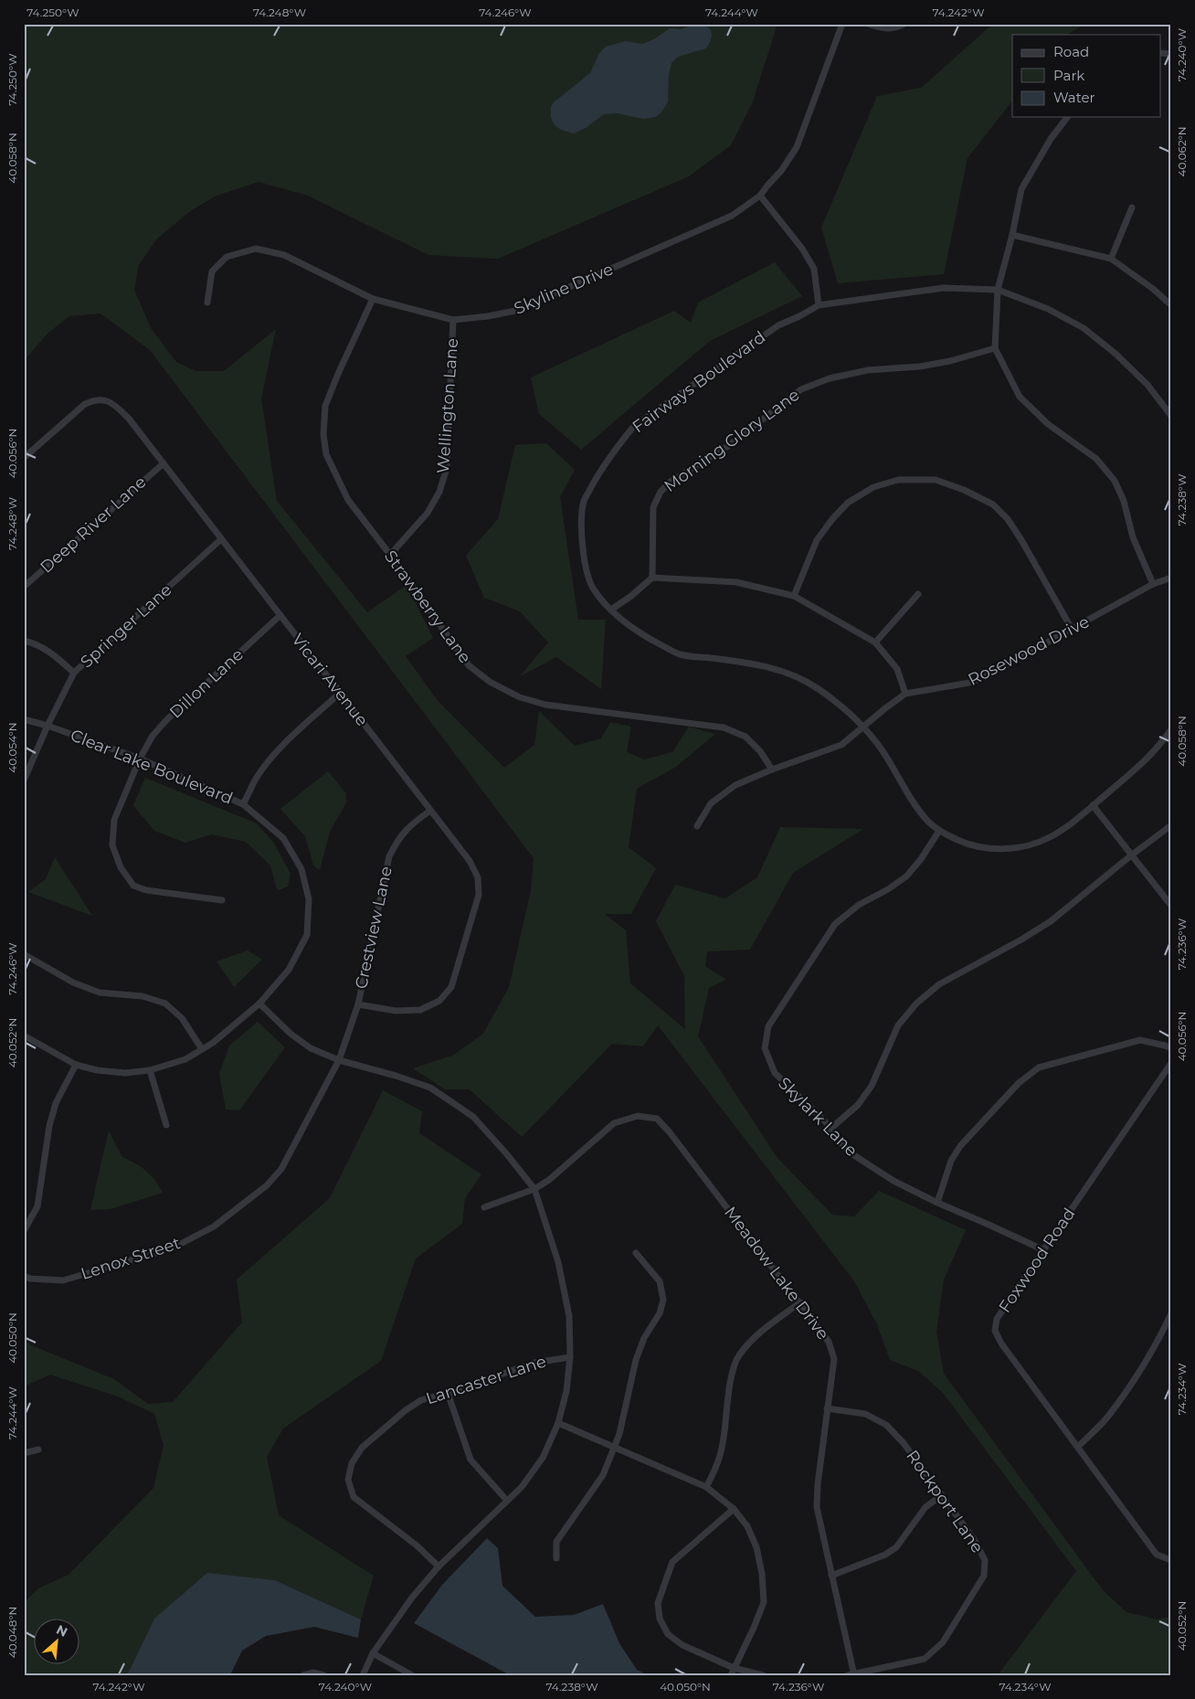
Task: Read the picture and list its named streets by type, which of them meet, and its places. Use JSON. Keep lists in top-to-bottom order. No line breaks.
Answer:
{"streets":{"street":["Skyline Drive","Fairways Boulevard","Wellington Lane","Morning Glory Lane","Deep River Lane","Strawberry Lane","Springer Lane","Rosewood Drive","Vicari Avenue","Dillon Lane","Clear Lake Boulevard","Crestview Lane","Skylark Lane","Lenox Street","Foxwood Road","Meadow Lake Drive","Lancaster Lane","Rockport Lane"]},"crossings":[["Skyline Drive","Wellington Lane"],["Skyline Drive","Strawberry Lane"],["Fairways Boulevard","Rosewood Drive"],["Fairways Boulevard","Skylark Lane"],["Wellington Lane","Strawberry Lane"],["Deep River Lane","Vicari Avenue"],["Strawberry Lane","Rosewood Drive"],["Springer Lane","Vicari Avenue"],["Springer Lane","Clear Lake Boulevard"],["Vicari Avenue","Dillon Lane"],["Vicari Avenue","Crestview Lane"],["Dillon Lane","Clear Lake Boulevard"],["Crestview Lane","Lenox Street"],["Skylark Lane","Foxwood Road"],["Meadow Lake Drive","Rockport Lane"]],"legend":["Road","Park","Water"],"north":"top right","coordinates":["74.250°W","74.248°W","74.246°W","74.244°W","74.242°W","74.240°W","40.062°N","40.058°N","40.056°N","74.238°W","40.054°N","74.236°W","40.052°N","40.050°N","74.234°W","40.048°N"]}
